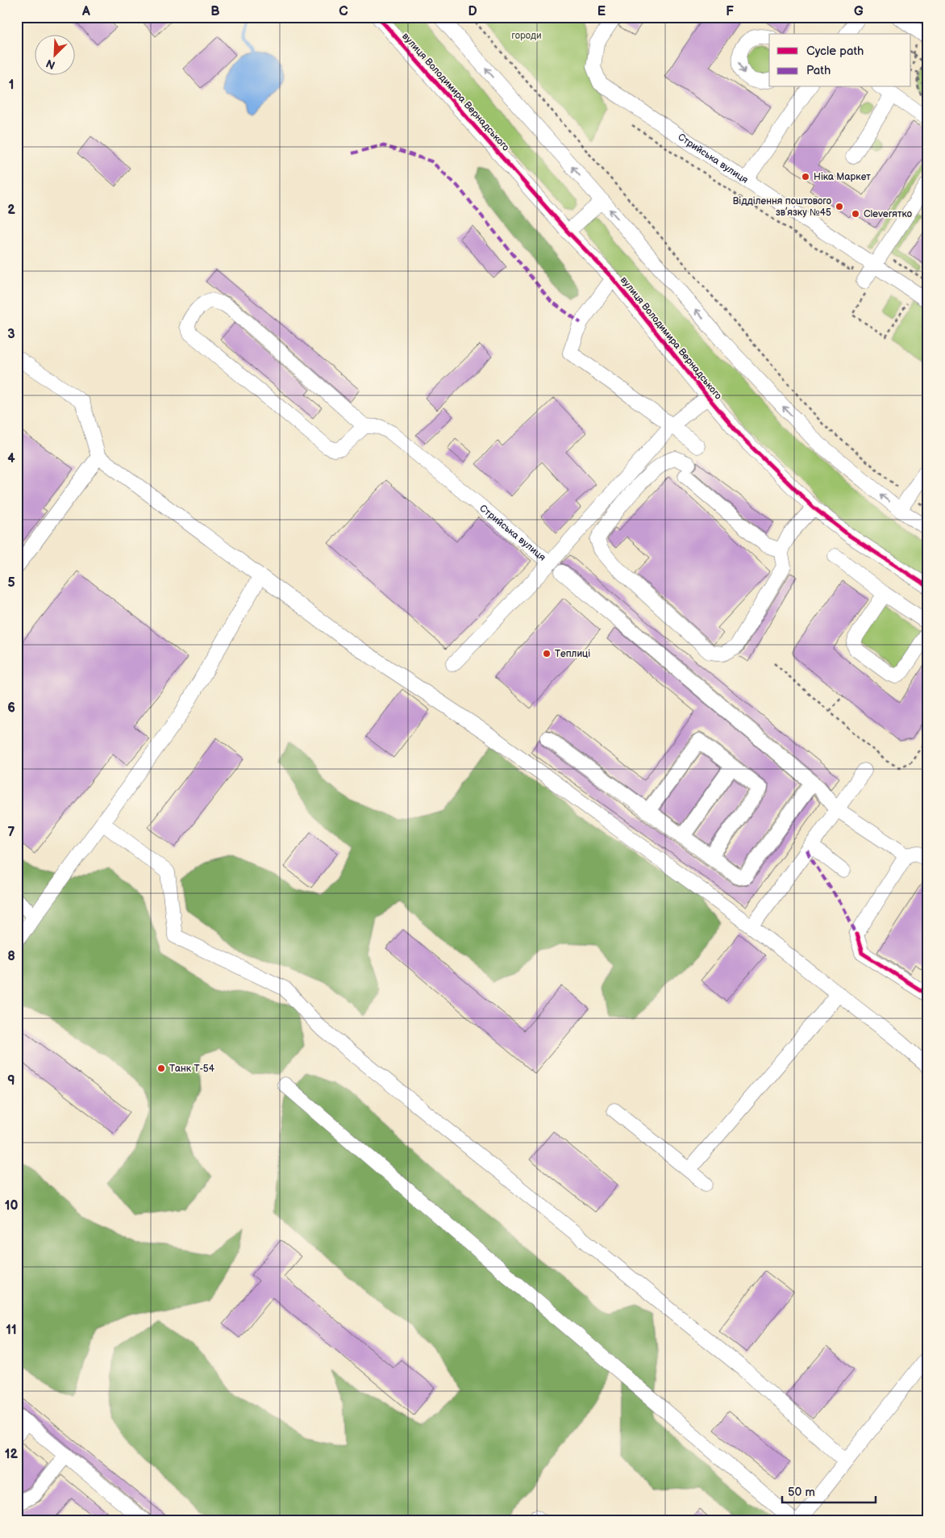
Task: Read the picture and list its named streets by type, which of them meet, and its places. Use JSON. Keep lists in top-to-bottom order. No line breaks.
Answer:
{"streets":{"street":["вулиця Володимира Вернадського","Стрийська вулиця"]},"crossings":[["вулиця Володимира Вернадського","Стрийська вулиця"]],"parks":["городи"],"places":["Ніка Маркет","Відділення поштового зв’язку №45","Cleverятко","Теплиці","Танк Т-54"],"legend":["Cycle path","Path"],"scale_bar":"50 m","north":"bottom left","grid":{"columns":["A","B","C","D","E","F","G"],"rows":["1","2","3","4","5","6","7","8","9","10","11","12"]}}
